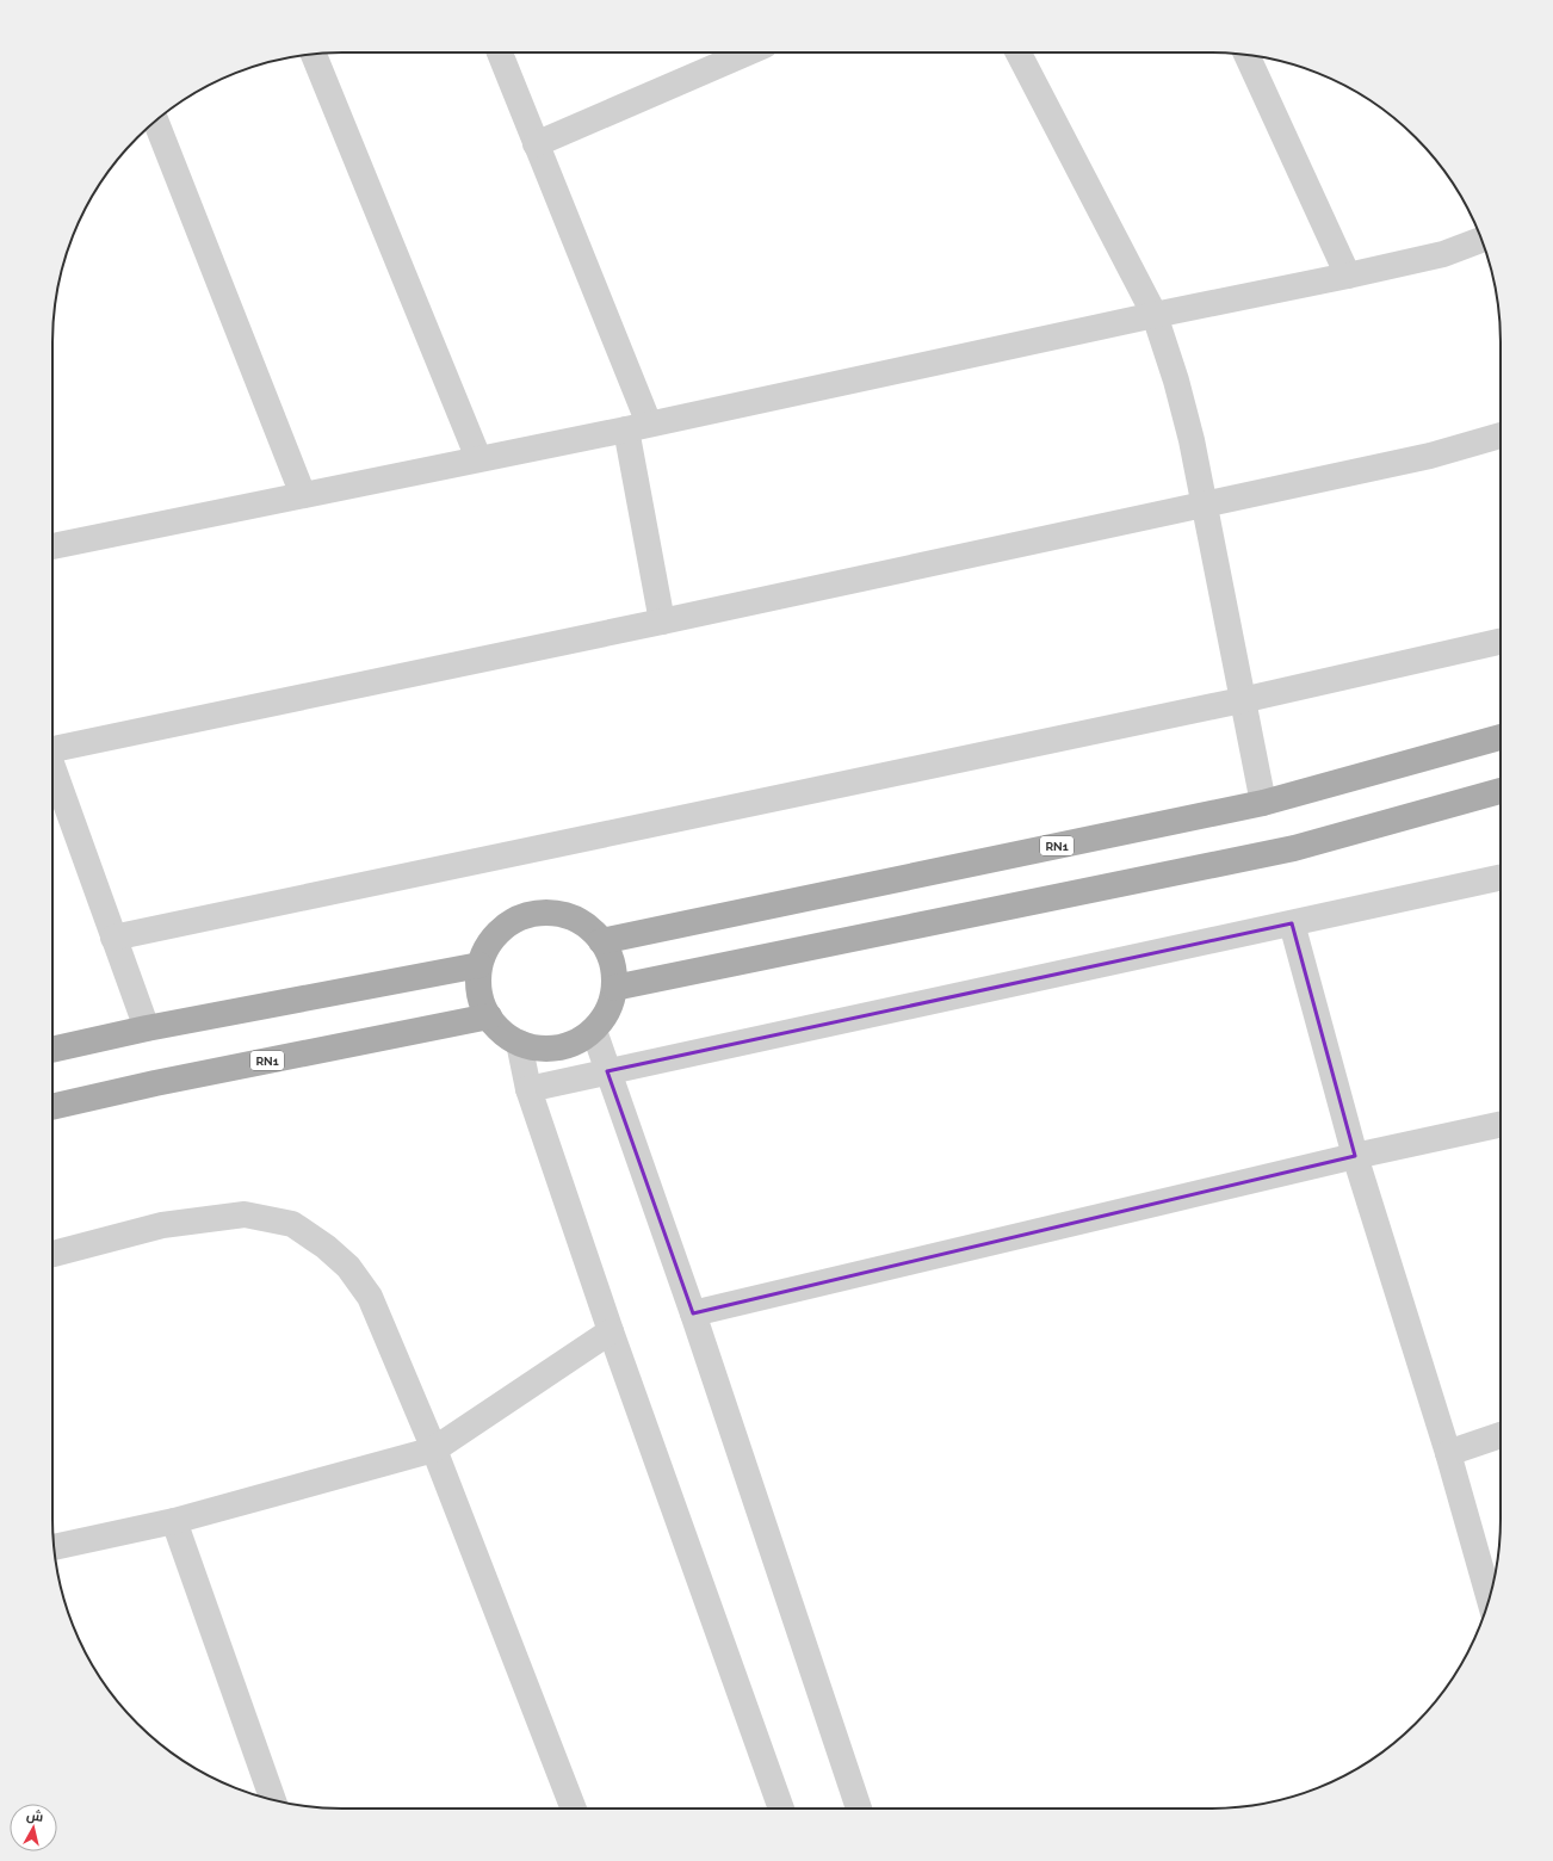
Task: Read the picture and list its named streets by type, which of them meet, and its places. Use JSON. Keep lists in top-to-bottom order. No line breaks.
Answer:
{"streets":{"main road":["RN1"]},"north":"top"}
